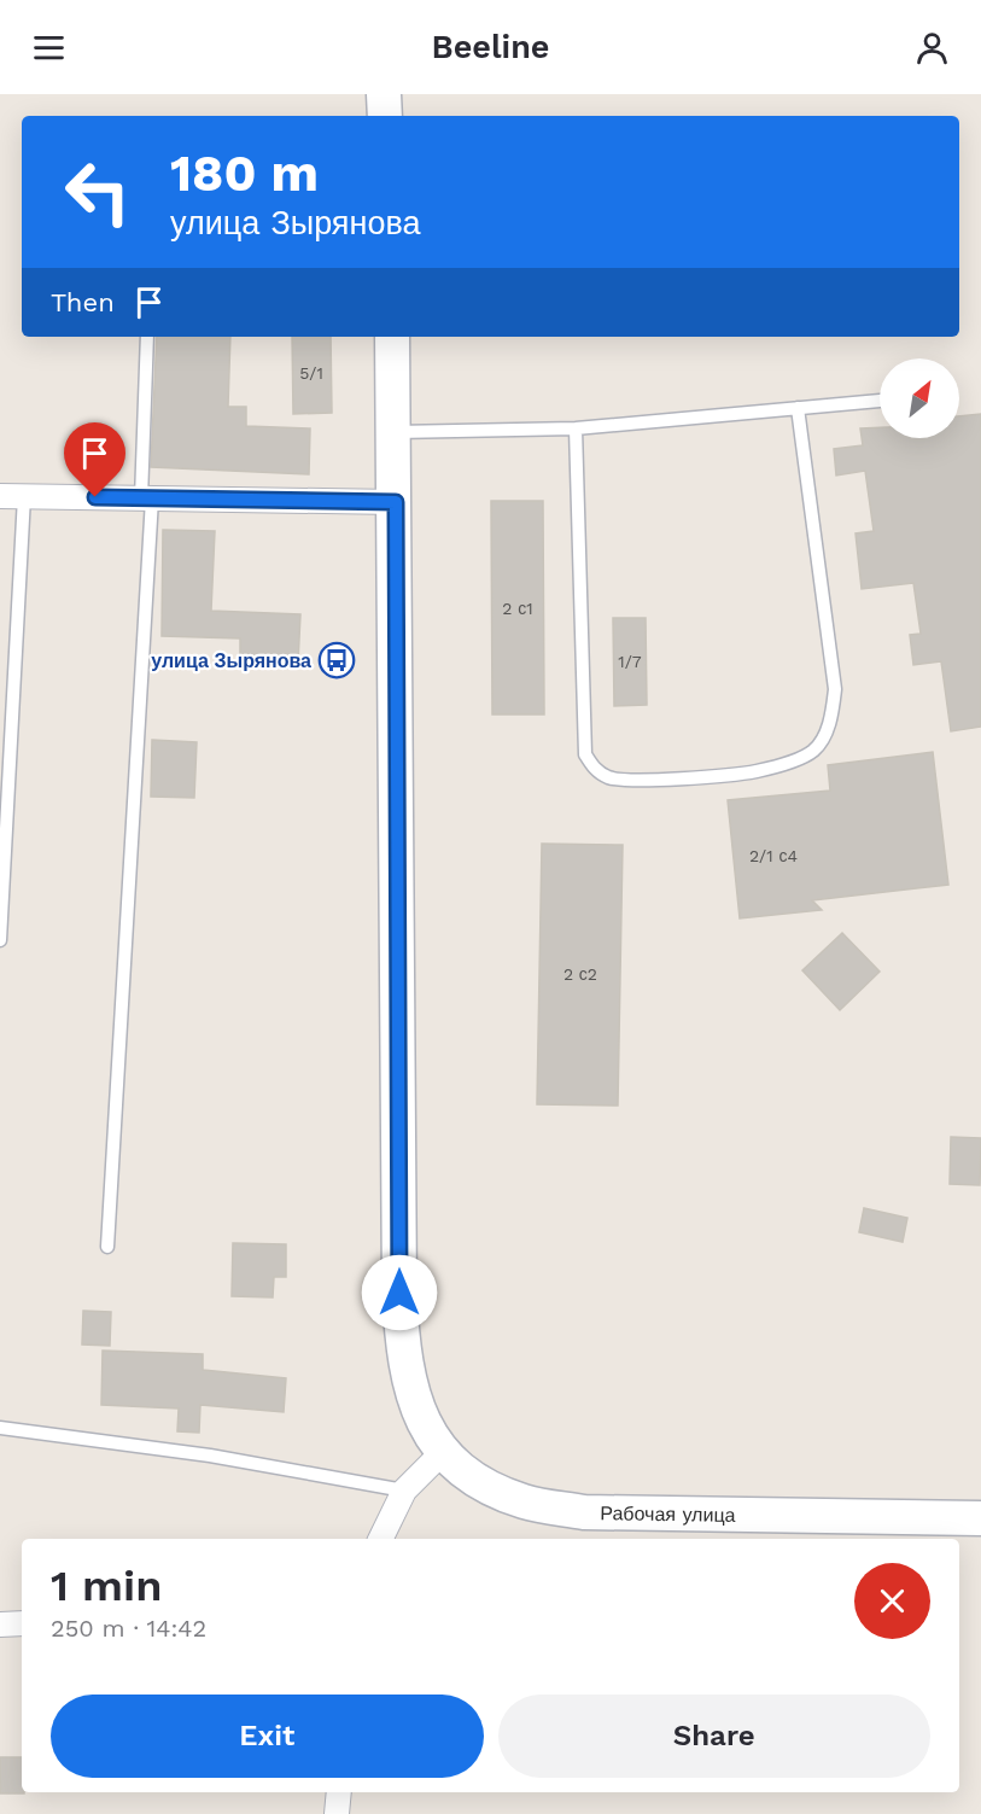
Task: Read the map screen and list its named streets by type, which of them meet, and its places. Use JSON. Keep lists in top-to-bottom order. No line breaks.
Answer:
{"streets":{"main road":["Рабочая улица"]},"places":{"bus stop":["улица Зырянова"]},"house_numbers":["5/1","2 с1","1/7","2/1 с4","2 с2"],"north":"top right","page":{"header":"Beeline","turn":["180 m","улица Зырянова"],"then":"Then","heading":["1 min","250 m · 14:42"],"buttons":["Exit","Share"]}}
